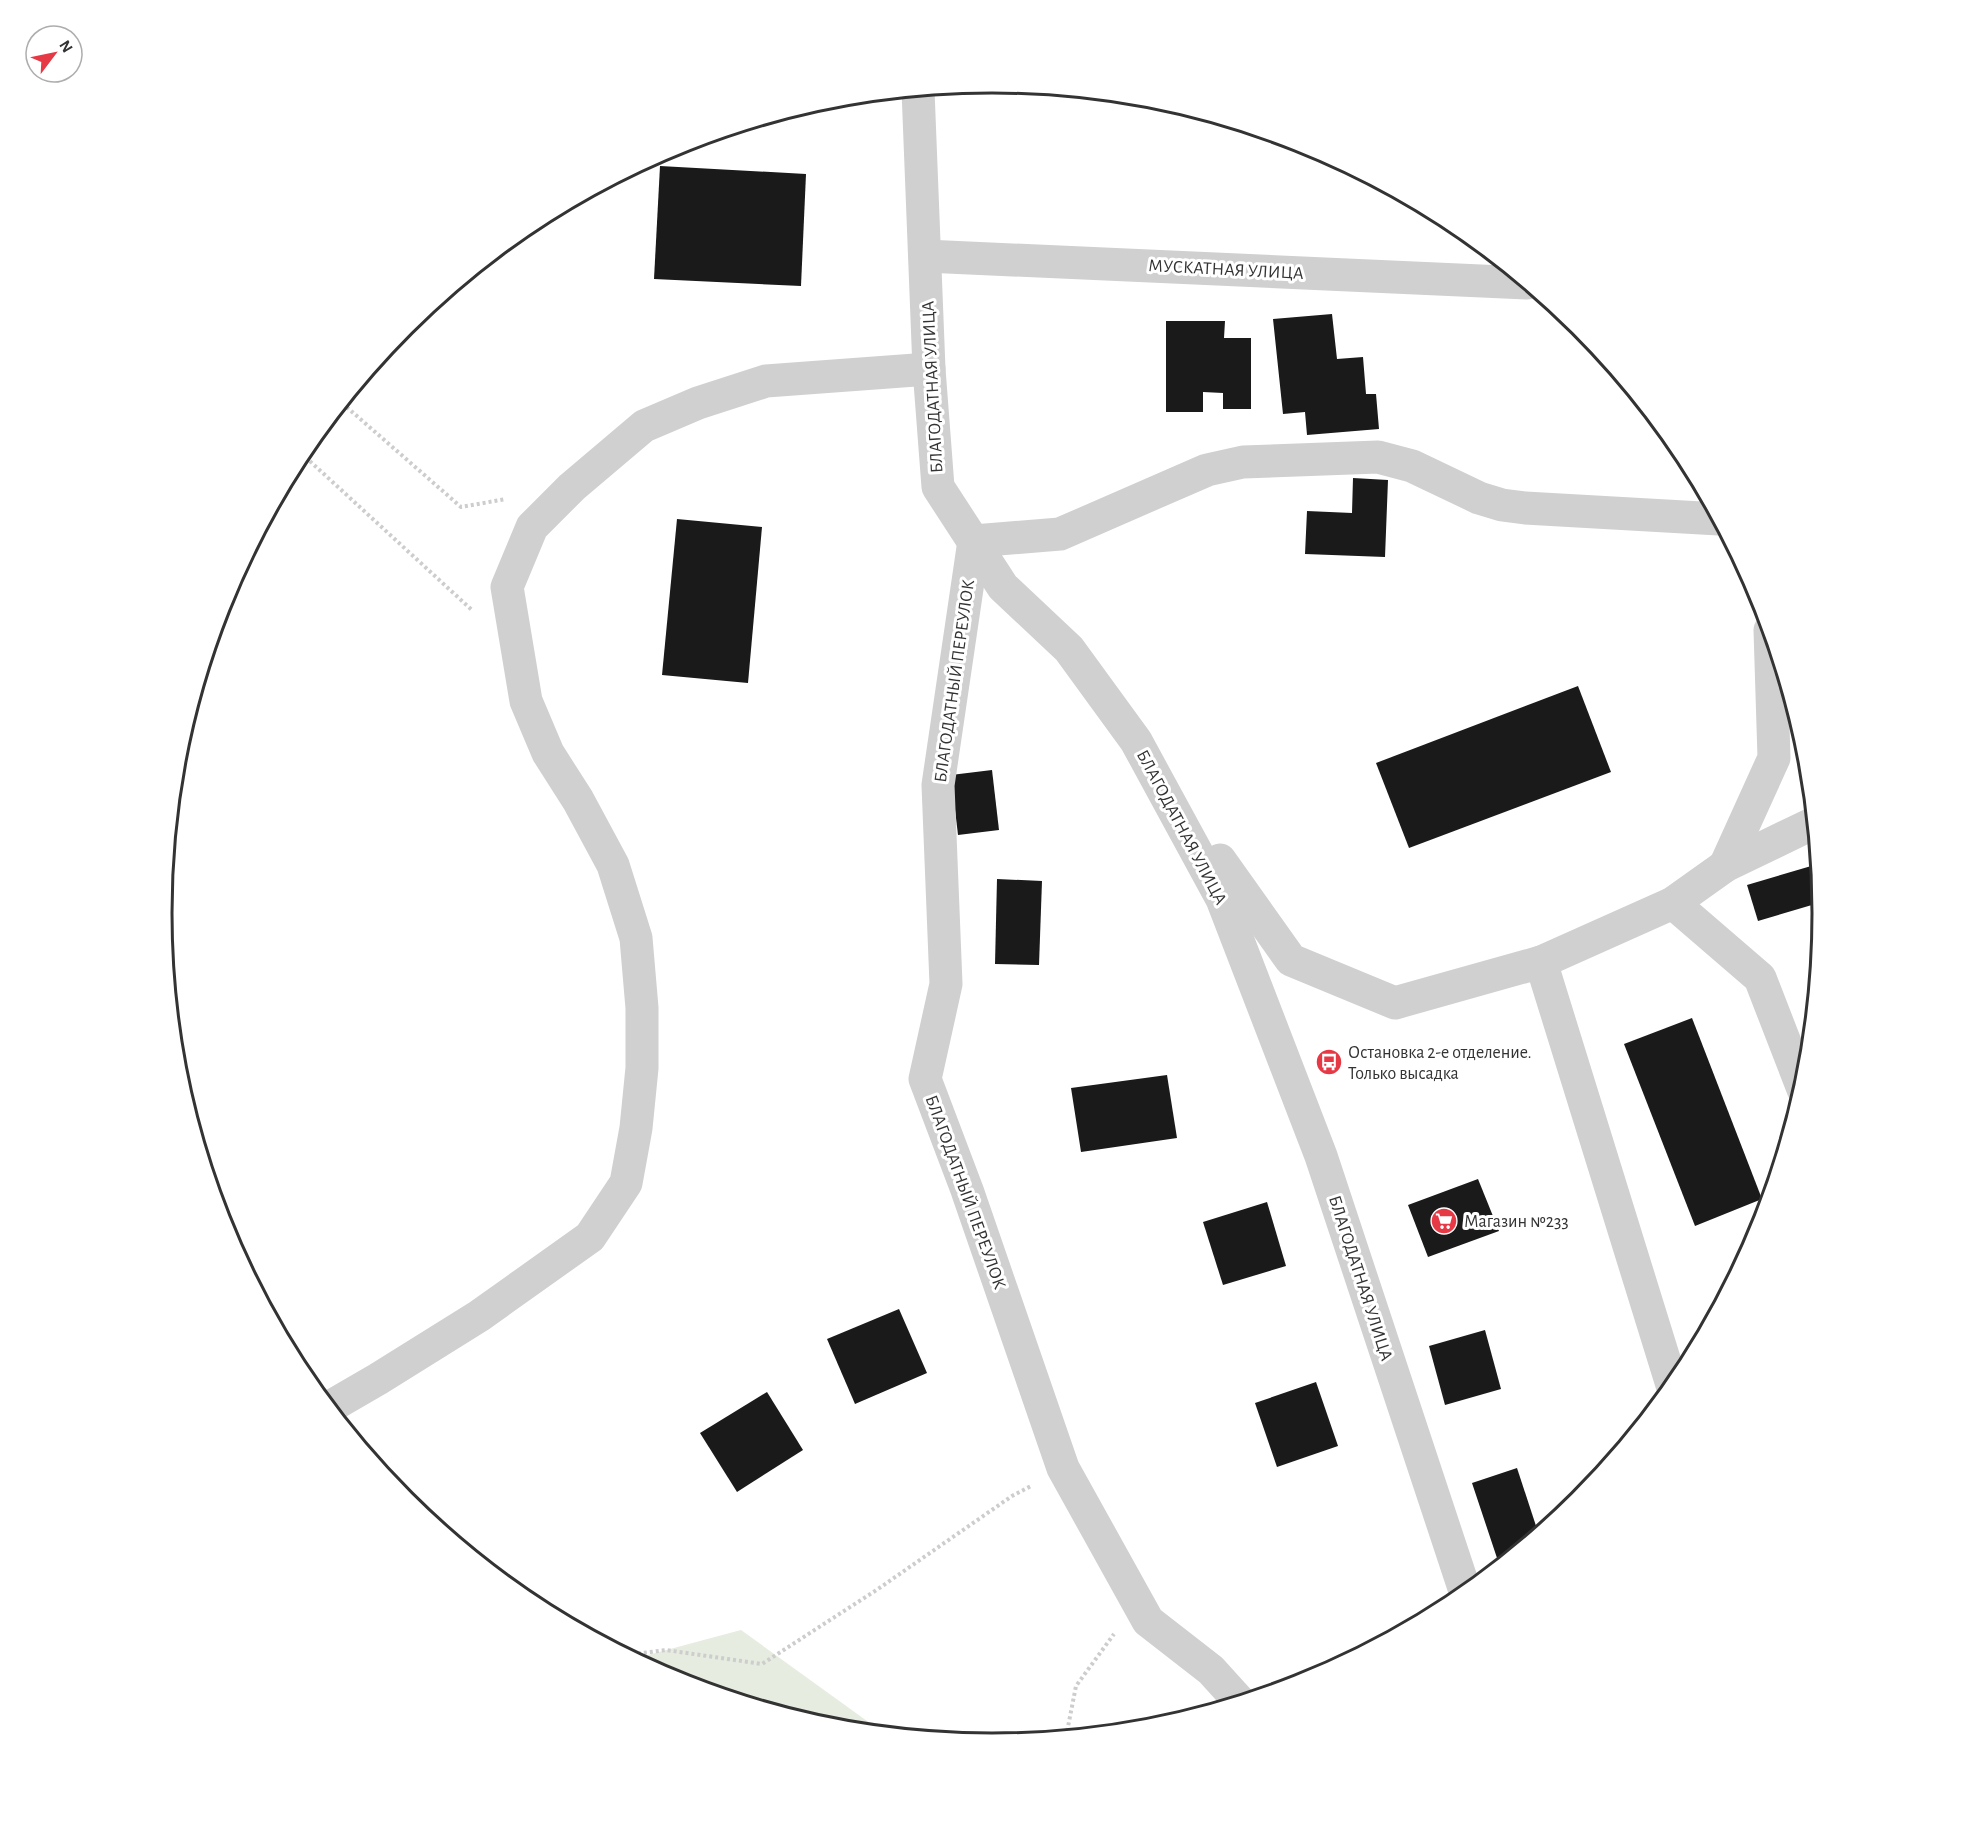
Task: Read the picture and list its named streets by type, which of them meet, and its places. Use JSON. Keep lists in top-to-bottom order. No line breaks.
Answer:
{"streets":{"street":["МУСКАТНАЯ УЛИЦА","БЛАГОДАТНАЯ УЛИЦА","БЛАГОДАТНЫЙ ПЕРЕУЛОК"]},"crossings":[["МУСКАТНАЯ УЛИЦА","БЛАГОДАТНАЯ УЛИЦА"],["БЛАГОДАТНАЯ УЛИЦА","БЛАГОДАТНЫЙ ПЕРЕУЛОК"]],"places":{"bus stop":["Остановка 2-е отделение. Только высадка"],"supermarket":["Магазин №233"]},"north":"top right"}
